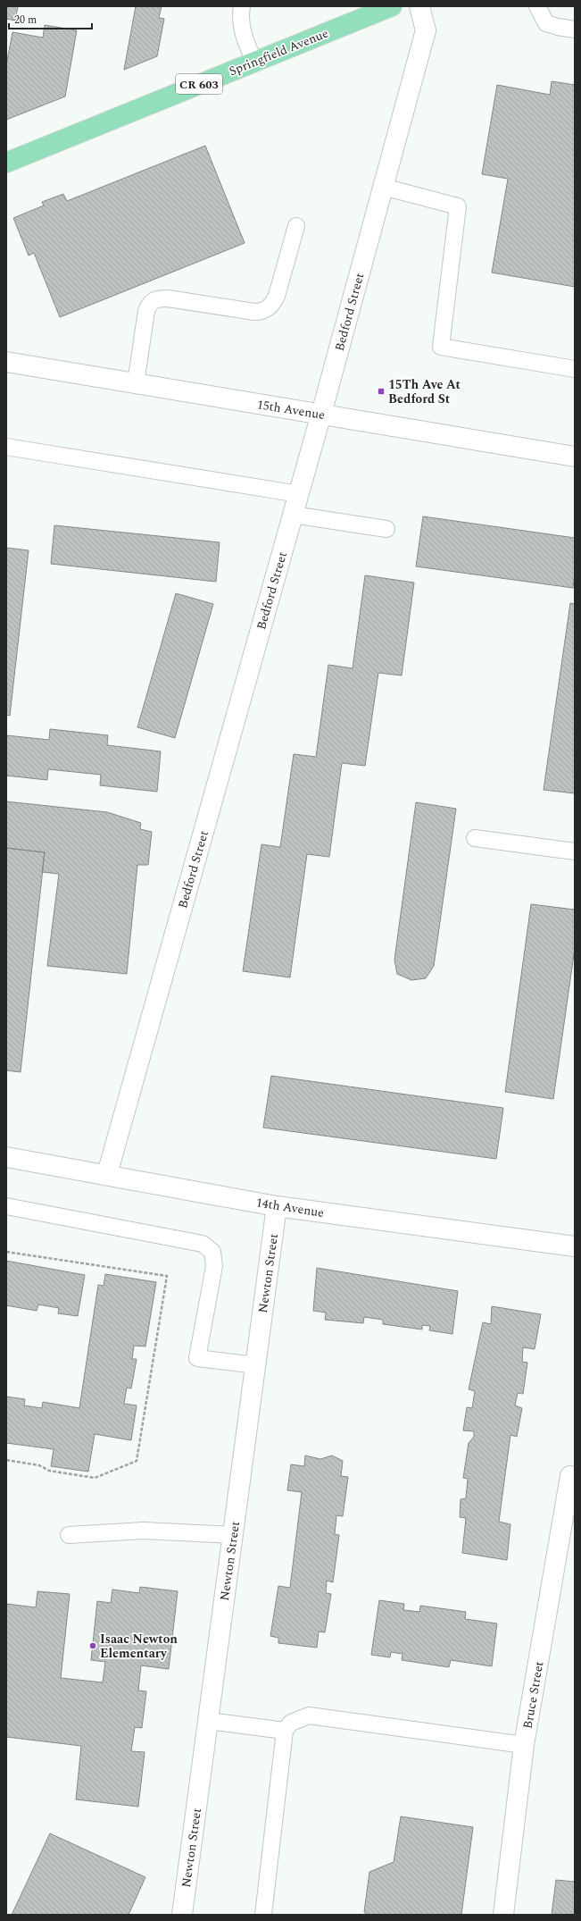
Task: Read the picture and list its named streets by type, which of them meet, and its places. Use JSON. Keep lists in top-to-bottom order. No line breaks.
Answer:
{"streets":{"main road":["Springfield Avenue","CR 603"],"street":["Bedford Street","15th Avenue","14th Avenue","Newton Street","Bruce Street"]},"crossings":[["Bedford Street","15th Avenue"],["Bedford Street","14th Avenue"],["14th Avenue","Newton Street"]],"places":{"transit":["15Th Ave At Bedford St"],"other":["Isaac Newton Elementary"]},"scale_bar":"20 m"}
